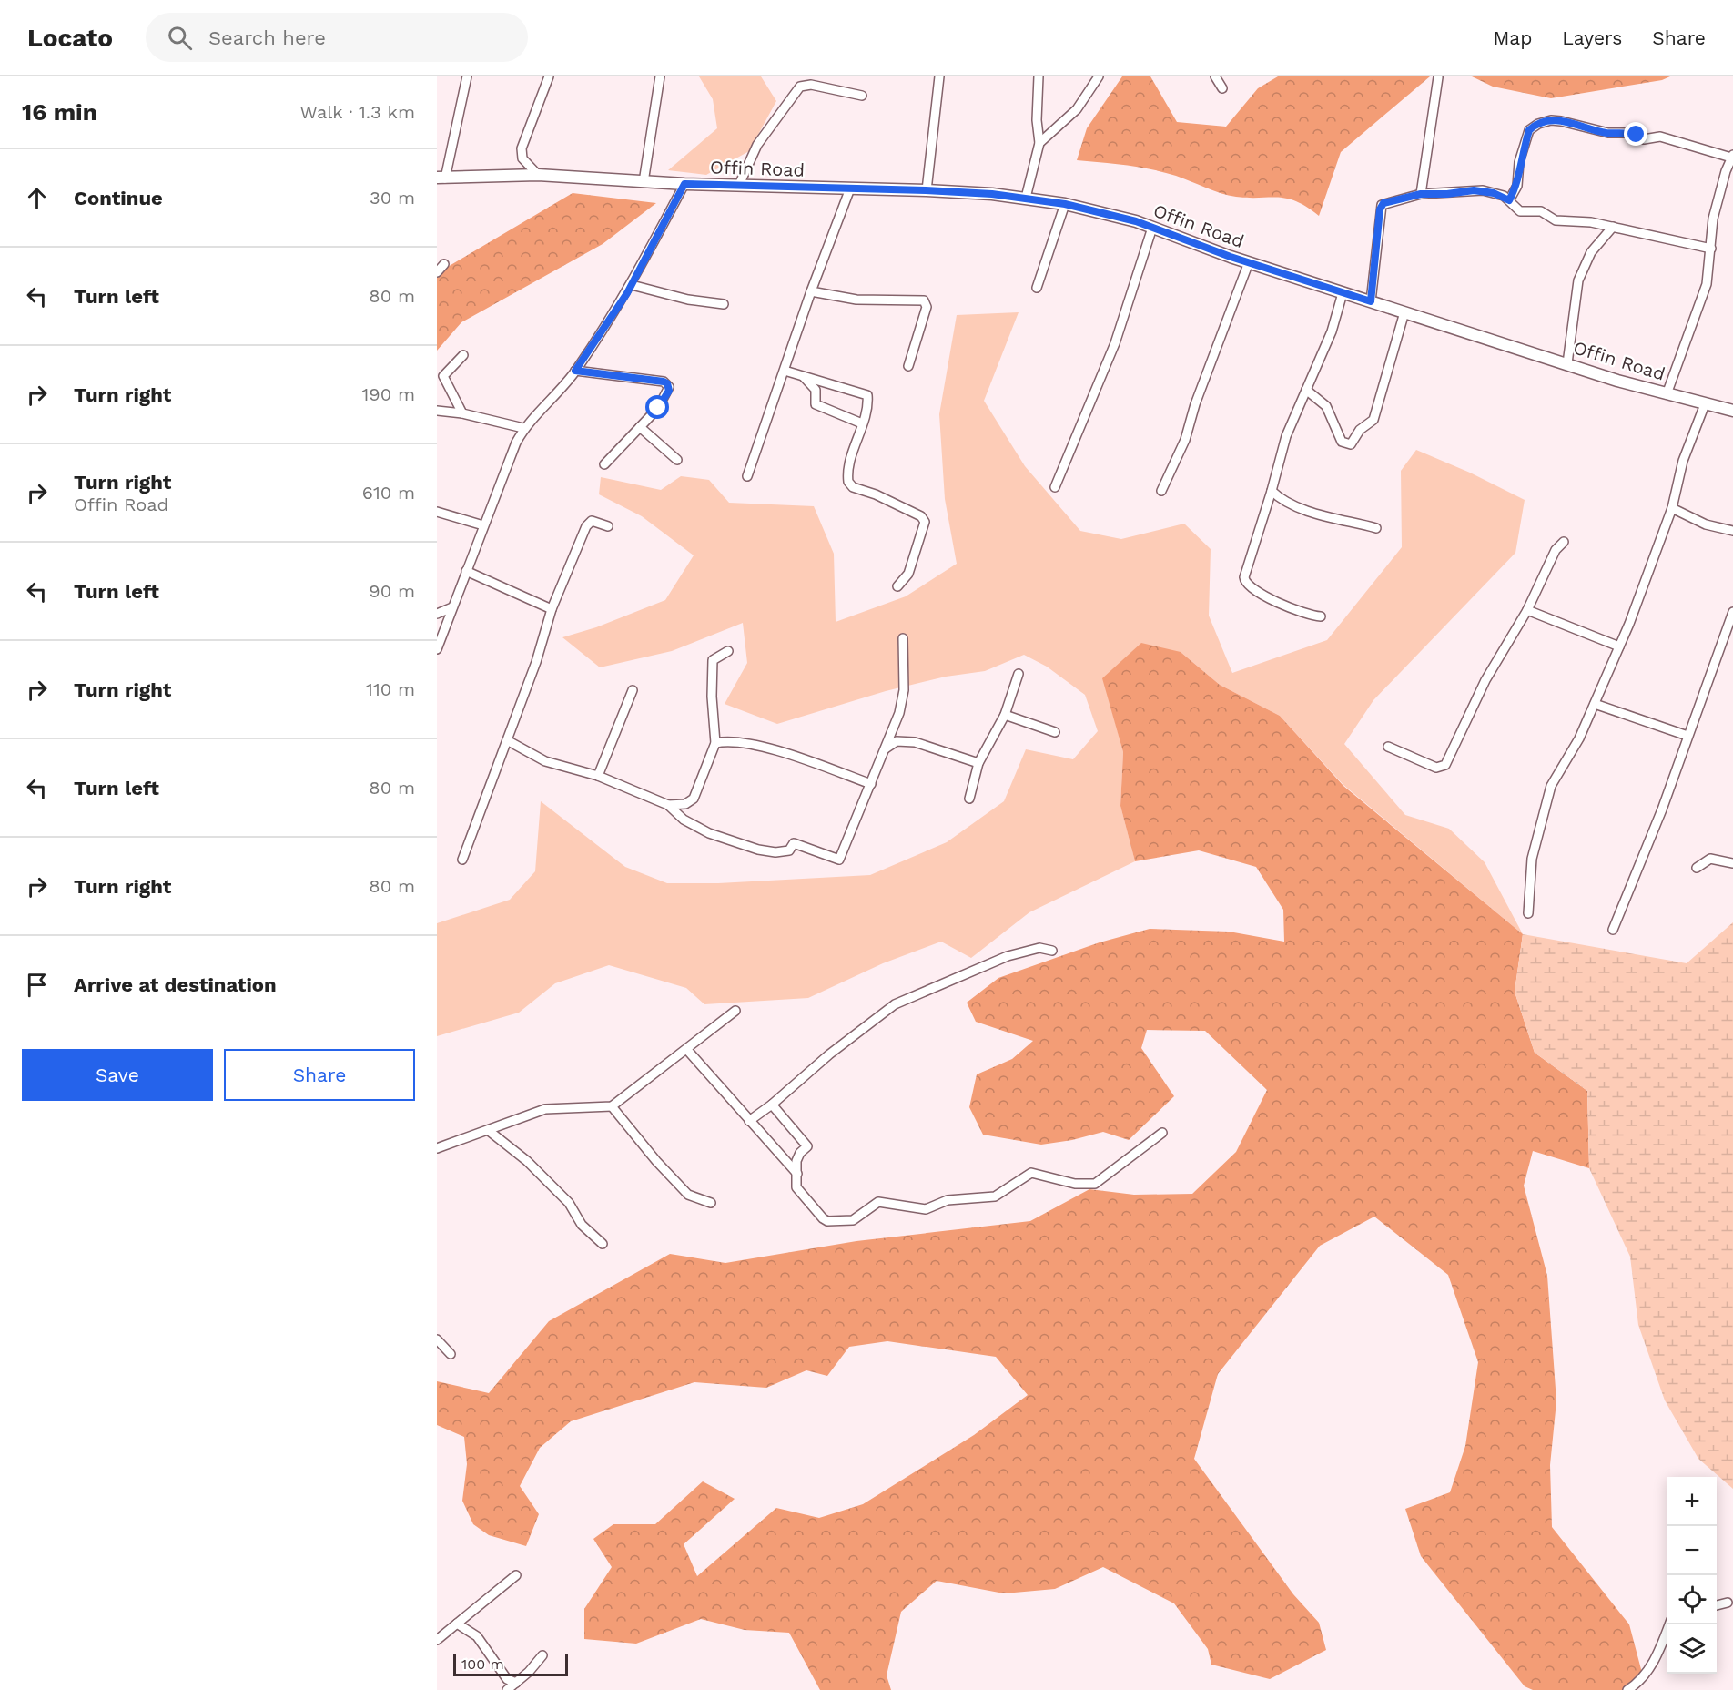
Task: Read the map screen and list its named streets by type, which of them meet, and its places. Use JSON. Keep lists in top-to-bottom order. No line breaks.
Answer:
{"streets":{"street":["Offin Road"]},"scale_bar":"100 m","page":{"header":"Locato","search":"Search here","nav":["Map","Layers","Share"],"heading":["16 min","Walk · 1.3 km"],"list":[["Continue","30 m"],["Turn left","80 m"],["Turn right","190 m"],["Turn right","Offin Road","610 m"],["Turn left","90 m"],["Turn right","110 m"],["Turn left","80 m"],["Turn right","80 m"],"Arrive at destination"],"buttons":["Save","Share"],"map_buttons":["+","−"],"scale":"100 m"}}
